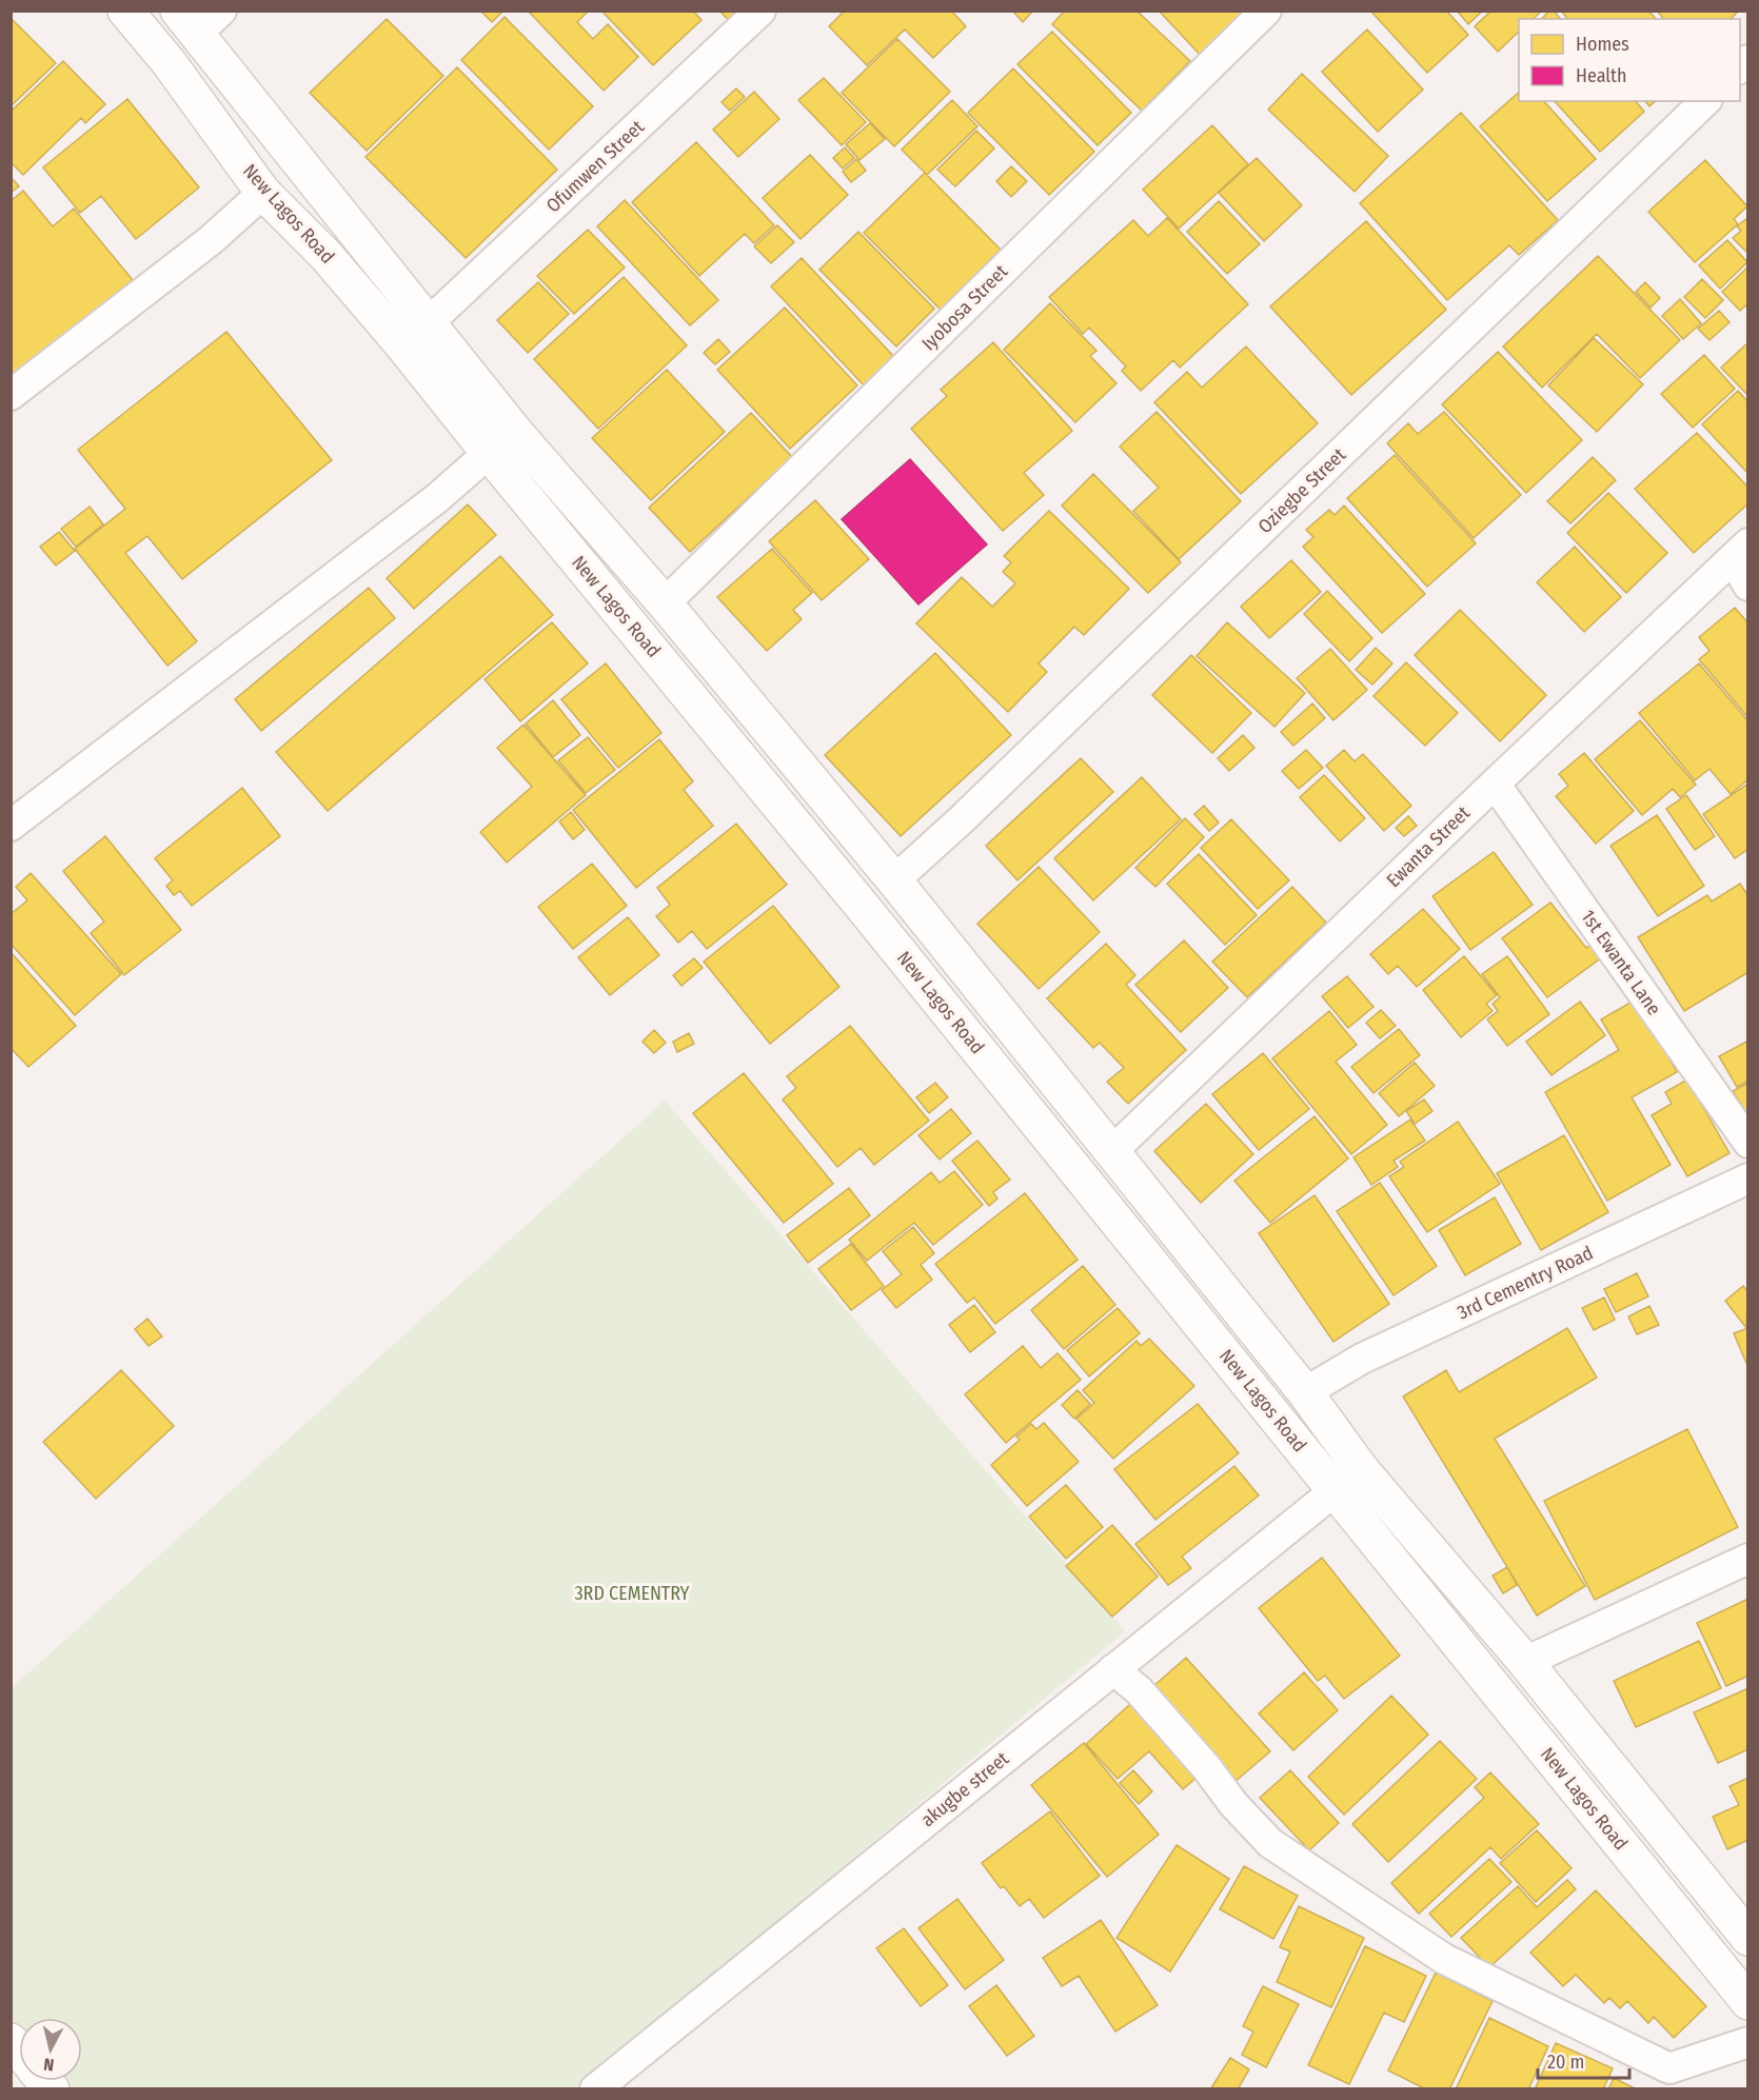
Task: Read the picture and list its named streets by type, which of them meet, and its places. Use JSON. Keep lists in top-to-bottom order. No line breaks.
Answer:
{"streets":{"main road":["New Lagos Road"],"street":["Ofumwen Street","Iyobosa Street","Oziegbe Street","Ewanta Street","1st Ewanta Lane","3rd Cementry Road","akugbe street"]},"crossings":[["Ofumwen Street","New Lagos Road"],["New Lagos Road","Iyobosa Street"],["New Lagos Road","Oziegbe Street"],["New Lagos Road","Ewanta Street"],["New Lagos Road","3rd Cementry Road"],["New Lagos Road","akugbe street"],["Ewanta Street","1st Ewanta Lane"]],"parks":["3RD CEMENTRY"],"legend":["Homes","Health"],"scale_bar":"20 m","north":"bottom"}
